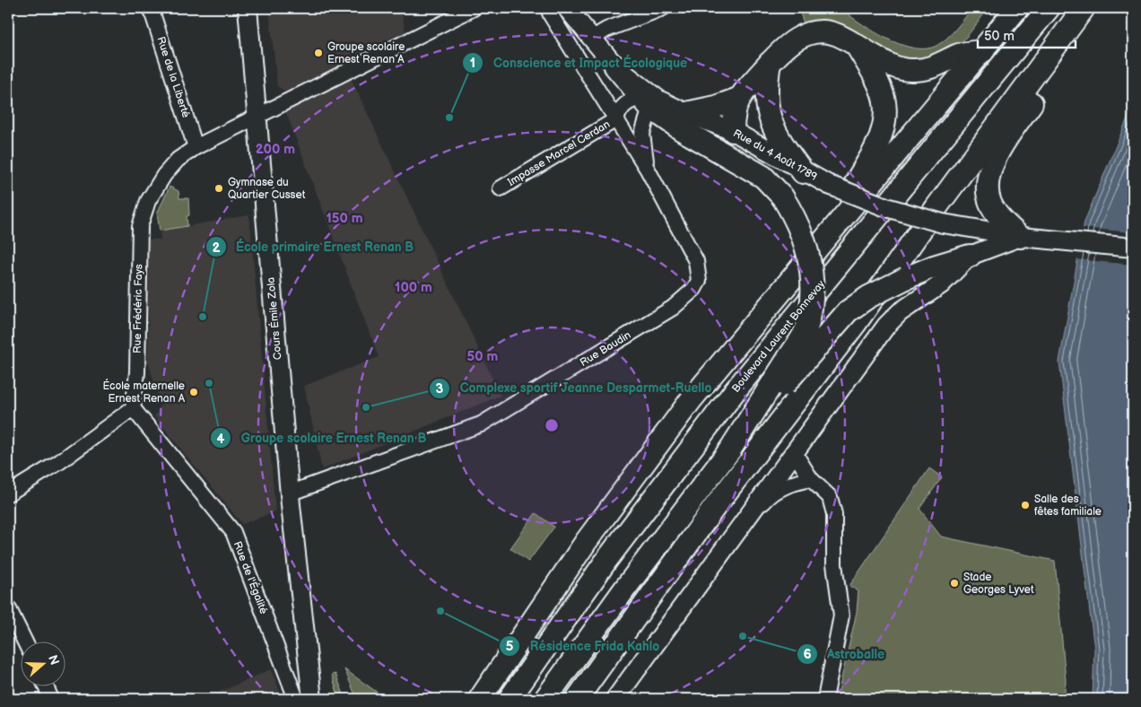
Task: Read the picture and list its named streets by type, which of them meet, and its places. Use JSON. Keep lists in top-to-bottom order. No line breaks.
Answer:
{"streets":{"highway":["Boulevard Laurent Bonnevay"],"main road":["Rue du 4 Août 1789","Cours Émile Zola"],"street":["Rue de la Liberté","Impasse Marcel Cerdan","Rue Frédéric Fays","Rue Baudin","Rue de l'Égalité"]},"crossings":[["Rue de la Liberté","Rue Frédéric Fays"],["Rue Frédéric Fays","Cours Émile Zola"],["Rue Frédéric Fays","Rue de l'Égalité"],["Cours Émile Zola","Rue Baudin"]],"places":["Groupe scolaire Ernest Renan A","Conscience et Impact Écologique","Gymnase du Quartier Cusset","École primaire Ernest Renan B","Groupe scolaire Ernest Renan B","École maternelle Ernest Renan A","Complexe sportif Jeanne Desparmet-Ruello","Salle des fêtes familiale","Stade Georges Lyvet","Résidence Frida Kahlo","Astroballe"],"scale_bar":"50 m","north":"right","rings":["200 m","150 m","100 m","50 m"]}
